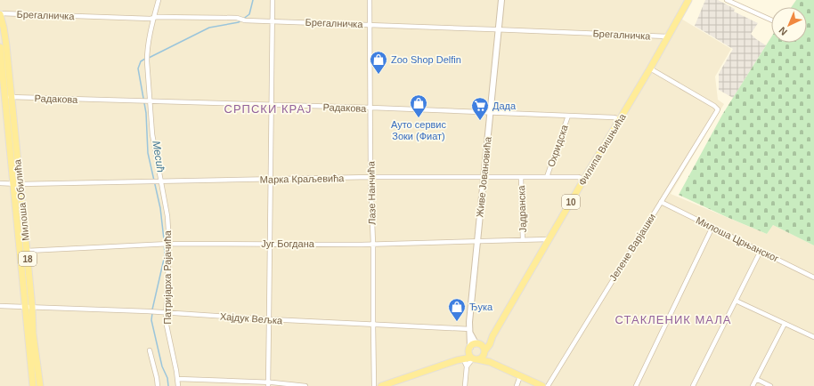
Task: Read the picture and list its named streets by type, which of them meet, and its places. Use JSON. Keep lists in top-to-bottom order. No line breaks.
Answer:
{"streets":{"main road":["Филипа Вишњића","Милоша Обилића","10","18"],"street":["Брегалничка","Радакова","Охридска","Живе Јовановића","Марка Краљевића","Лазе Нанчића","Јадранска","Милоша Црњанског","Југ Богдана","Јелене Варјашки","Патријарха Рајачића","Хајдук Вељка"]},"crossings":[["Брегалничка","Филипа Вишњића"],["Брегалничка","Живе Јовановића"],["Брегалничка","Лазе Нанчића"],["Брегалничка","Милоша Обилића"],["Брегалничка","10"],["Брегалничка","Патријарха Рајачића"],["Радакова","Охридска"],["Радакова","Филипа Вишњића"],["Радакова","Живе Јовановића"],["Радакова","Лазе Нанчића"],["Радакова","Милоша Обилића"],["Радакова","Патријарха Рајачића"],["Охридска","Марка Краљевића"],["Филипа Вишњића","Живе Јовановића"],["Филипа Вишњића","Марка Краљевића"],["Филипа Вишњића","10"],["Филипа Вишњића","Југ Богдана"],["Филипа Вишњића","Јелене Варјашки"],["Живе Јовановића","Марка Краљевића"],["Живе Јовановића","Југ Богдана"],["Живе Јовановића","Хајдук Вељка"],["Марка Краљевића","Лазе Нанчића"],["Марка Краљевића","Милоша Обилића"],["Марка Краљевића","Јадранска"],["Марка Краљевића","Патријарха Рајачића"],["Лазе Нанчића","Југ Богдана"],["Лазе Нанчића","Хајдук Вељка"],["Милоша Обилића","Југ Богдана"],["Милоша Обилића","Хајдук Вељка"],["Јадранска","Југ Богдана"],["Милоша Црњанског","Јелене Варјашки"],["Југ Богдана","Патријарха Рајачића"],["Патријарха Рајачића","Хајдук Вељка"]],"districts":["СРПСКИ КРАЈ","СТАКЛЕНИК МАЛА"],"water":["Месић"],"places":{"shop":["Zoo Shop Delfin","Ауто сервис Зоки (Фиат)","Ђука"],"supermarket":["Дада"]},"north":"bottom left"}
